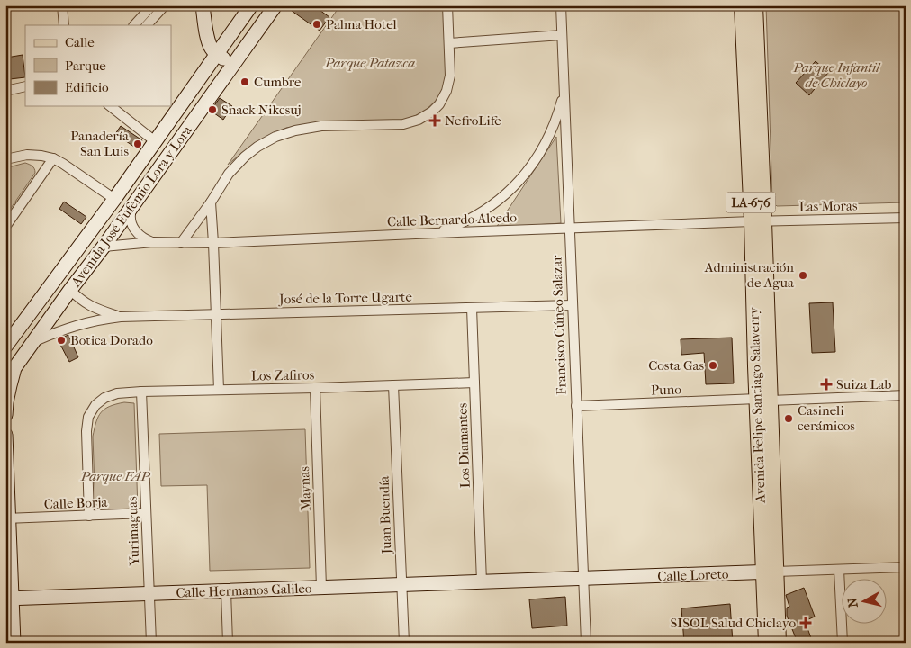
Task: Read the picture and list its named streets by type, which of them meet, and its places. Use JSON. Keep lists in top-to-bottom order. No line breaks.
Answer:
{"streets":{"main road":["LA-676","Avenida José Eufemio Lora y Lora","Avenida Felipe Santiago Salaverry","Calle Loreto","Calle Hermanos Galileo"],"street":["Las Moras","Calle Bernardo Alcedo","José de la Torre Ugarte","Francisco Cúneo Salazar","Los Zafiros","Puno","Los Diamantes","Maynas","Calle Borja","Juan Buendía","Yurimaguas"]},"crossings":[["Avenida José Eufemio Lora y Lora","Calle Bernardo Alcedo"],["Avenida José Eufemio Lora y Lora","José de la Torre Ugarte"],["Las Moras","Calle Bernardo Alcedo"],["Las Moras","Avenida Felipe Santiago Salaverry"],["Calle Bernardo Alcedo","Francisco Cúneo Salazar"],["Calle Bernardo Alcedo","Avenida Felipe Santiago Salaverry"],["José de la Torre Ugarte","Francisco Cúneo Salazar"],["José de la Torre Ugarte","Los Diamantes"],["Francisco Cúneo Salazar","Puno"],["Francisco Cúneo Salazar","Calle Loreto"],["Los Zafiros","Los Diamantes"],["Los Zafiros","Maynas"],["Los Zafiros","Calle Borja"],["Los Zafiros","Juan Buendía"],["Los Zafiros","Yurimaguas"],["Puno","Avenida Felipe Santiago Salaverry"],["Avenida Felipe Santiago Salaverry","Calle Loreto"],["Los Diamantes","Calle Loreto"],["Los Diamantes","Calle Hermanos Galileo"],["Maynas","Calle Hermanos Galileo"],["Calle Borja","Yurimaguas"],["Juan Buendía","Calle Hermanos Galileo"],["Yurimaguas","Calle Hermanos Galileo"],["Calle Loreto","Calle Hermanos Galileo"]],"parks":["Parque Patazca","Parque Infantil de Chiclayo","Parque FAP"],"places":{"other":["Palma Hotel","Cumbre","Snack Nikcsuj","Panadería San Luis","Administración de Agua","Botica Dorado","Costa Gas","Casineli cerámicos"],"health":["NefroLife","Suiza Lab","SISOL Salud Chiclayo"]},"legend":["Calle","Parque","Edificio"],"north":"left"}
